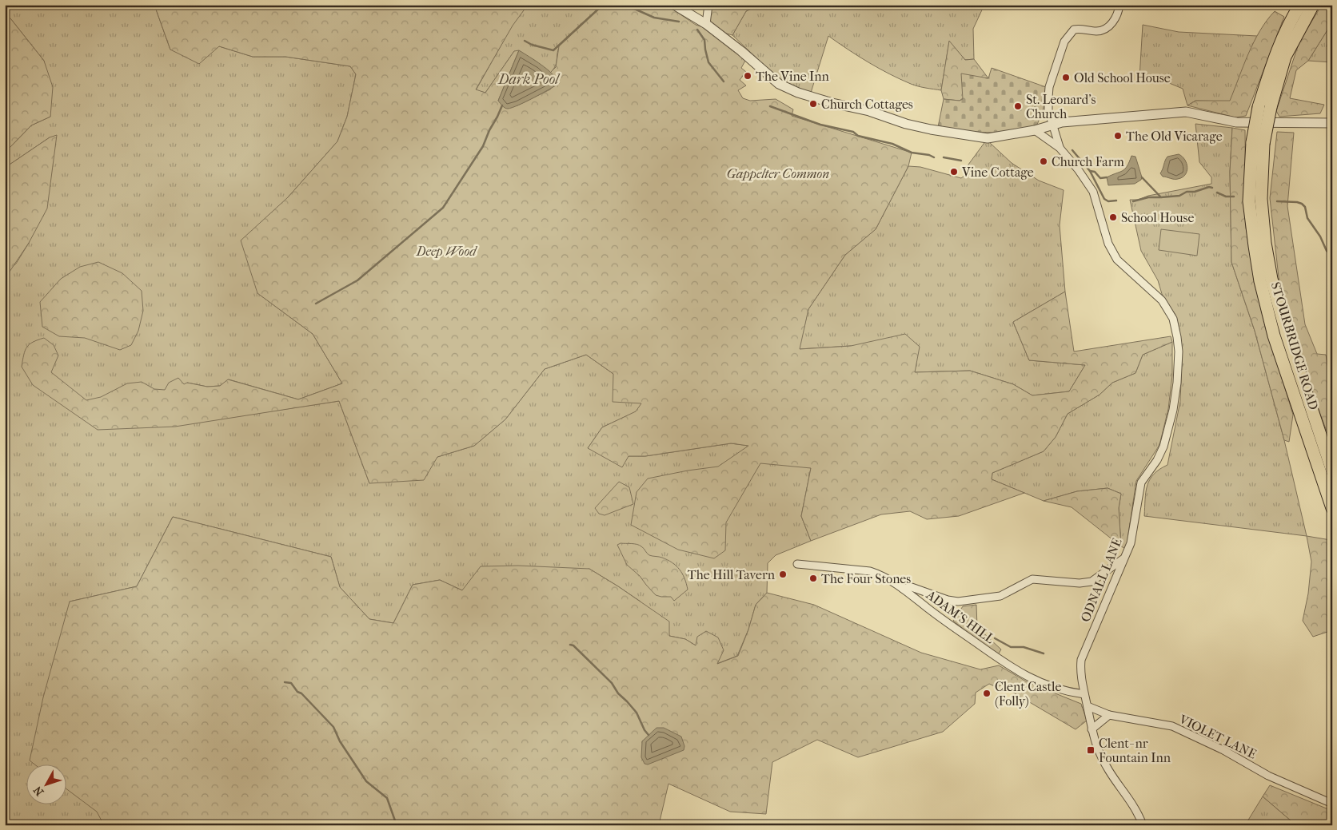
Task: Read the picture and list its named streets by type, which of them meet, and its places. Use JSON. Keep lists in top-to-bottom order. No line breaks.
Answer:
{"streets":{"highway":["STOURBRIDGE ROAD"],"street":["ODNALL LANE","ADAM'S HILL","VIOLET LANE"]},"crossings":[["ODNALL LANE","ADAM'S HILL"],["ODNALL LANE","VIOLET LANE"]],"water":["Dark Pool"],"parks":["Gappelter Common","Deep Wood"],"places":{"other":["The Vine Inn","Old School House","Church Cottages","St. Leonard's Church","The Old Vicarage","Church Farm","Vine Cottage","School House","The Hill Tavern","The Four Stones","Clent Castle (Folly)"],"transit":["Clent- nr Fountain Inn"]},"north":"bottom left"}
